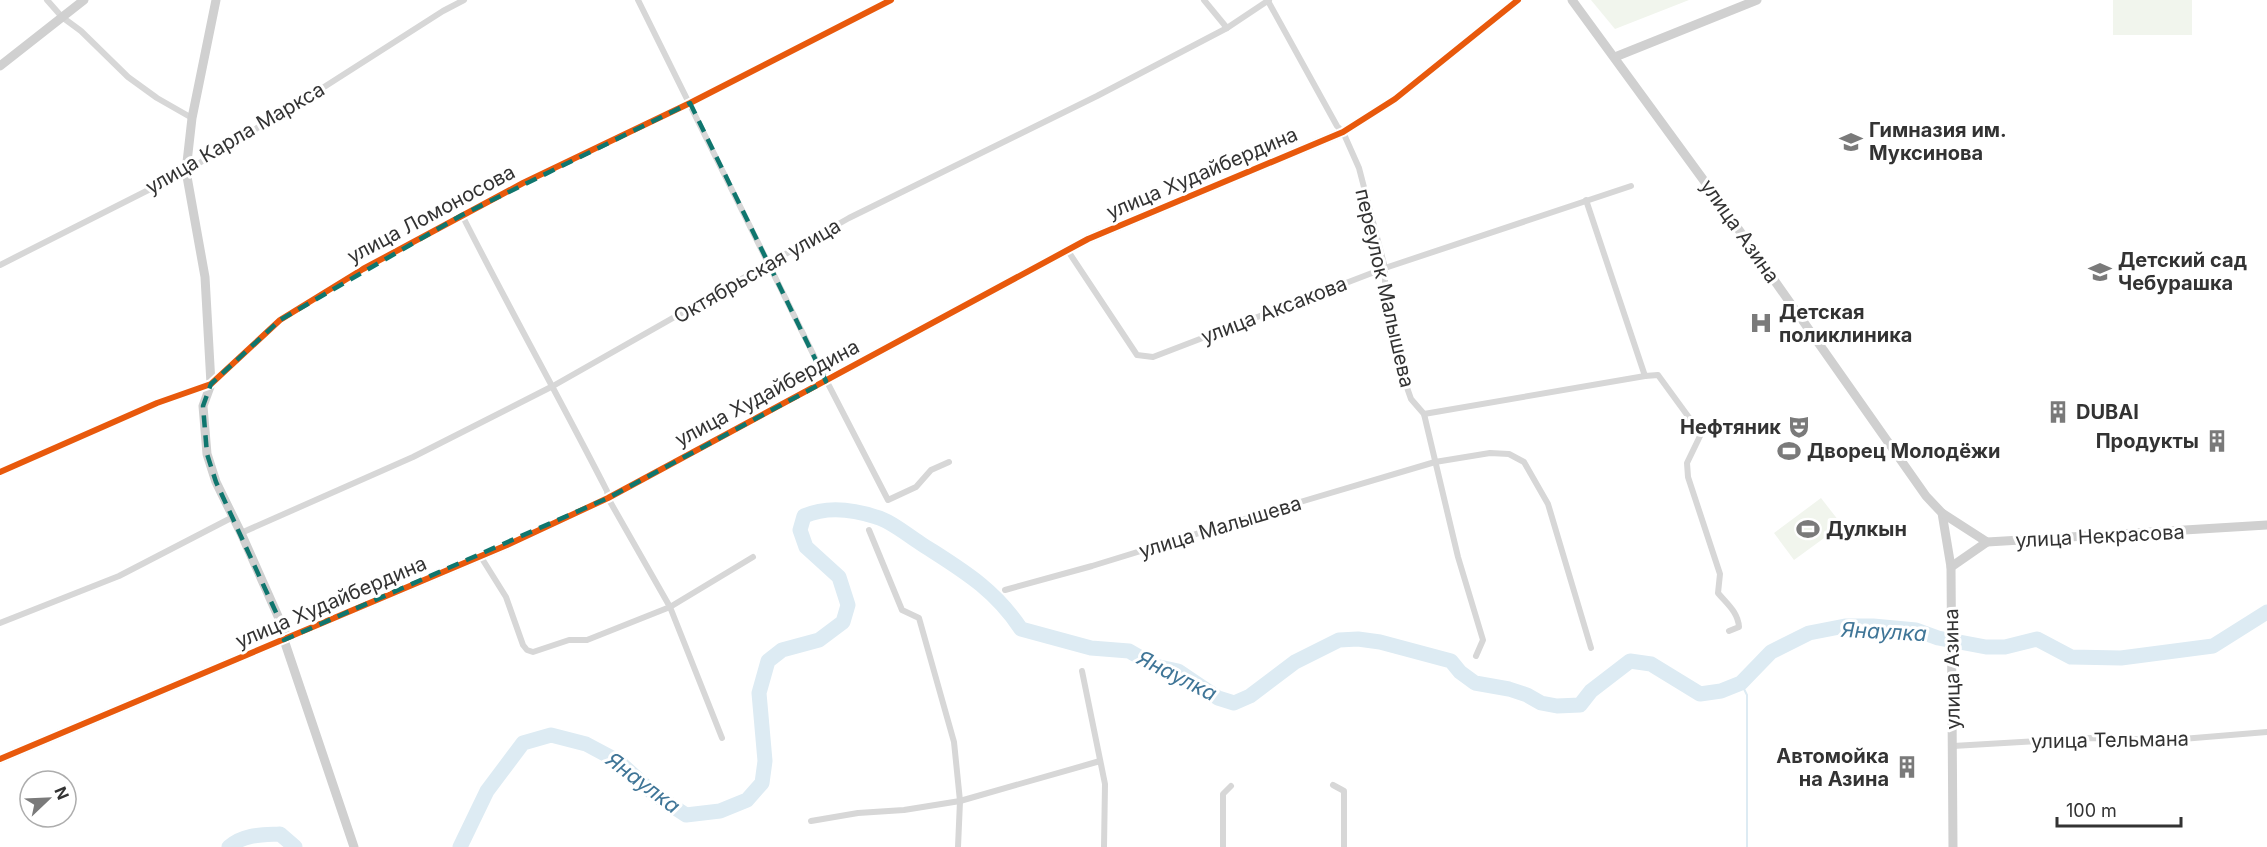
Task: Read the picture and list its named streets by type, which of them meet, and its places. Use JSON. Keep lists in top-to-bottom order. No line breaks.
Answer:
{"streets":{"street":["улица Карла Маркса","улица Худайбердина","улица Ломоносова","улица Азина","Октябрьская улица","переулок Малышева","улица Аксакова","улица Малышева","улица Некрасова","улица Тельмана"]},"crossings":[["улица Худайбердина","переулок Малышева"],["улица Худайбердина","улица Аксакова"],["улица Азина","улица Некрасова"],["улица Азина","улица Тельмана"],["Октябрьская улица","переулок Малышева"],["переулок Малышева","улица Аксакова"],["переулок Малышева","улица Малышева"]],"water":["Янаулка"],"places":{"school or university":["Гимназия им. Муксинова","Детский сад Чебурашка"],"hospital":["Детская поликлиника"],"building":["DUBAI","Продукты","Автомойка на Азина"],"theatre":["Нефтяник"],"sports":["Дворец Молодёжи","Дулкын"]},"scale_bar":"100 m","north":"top right"}
